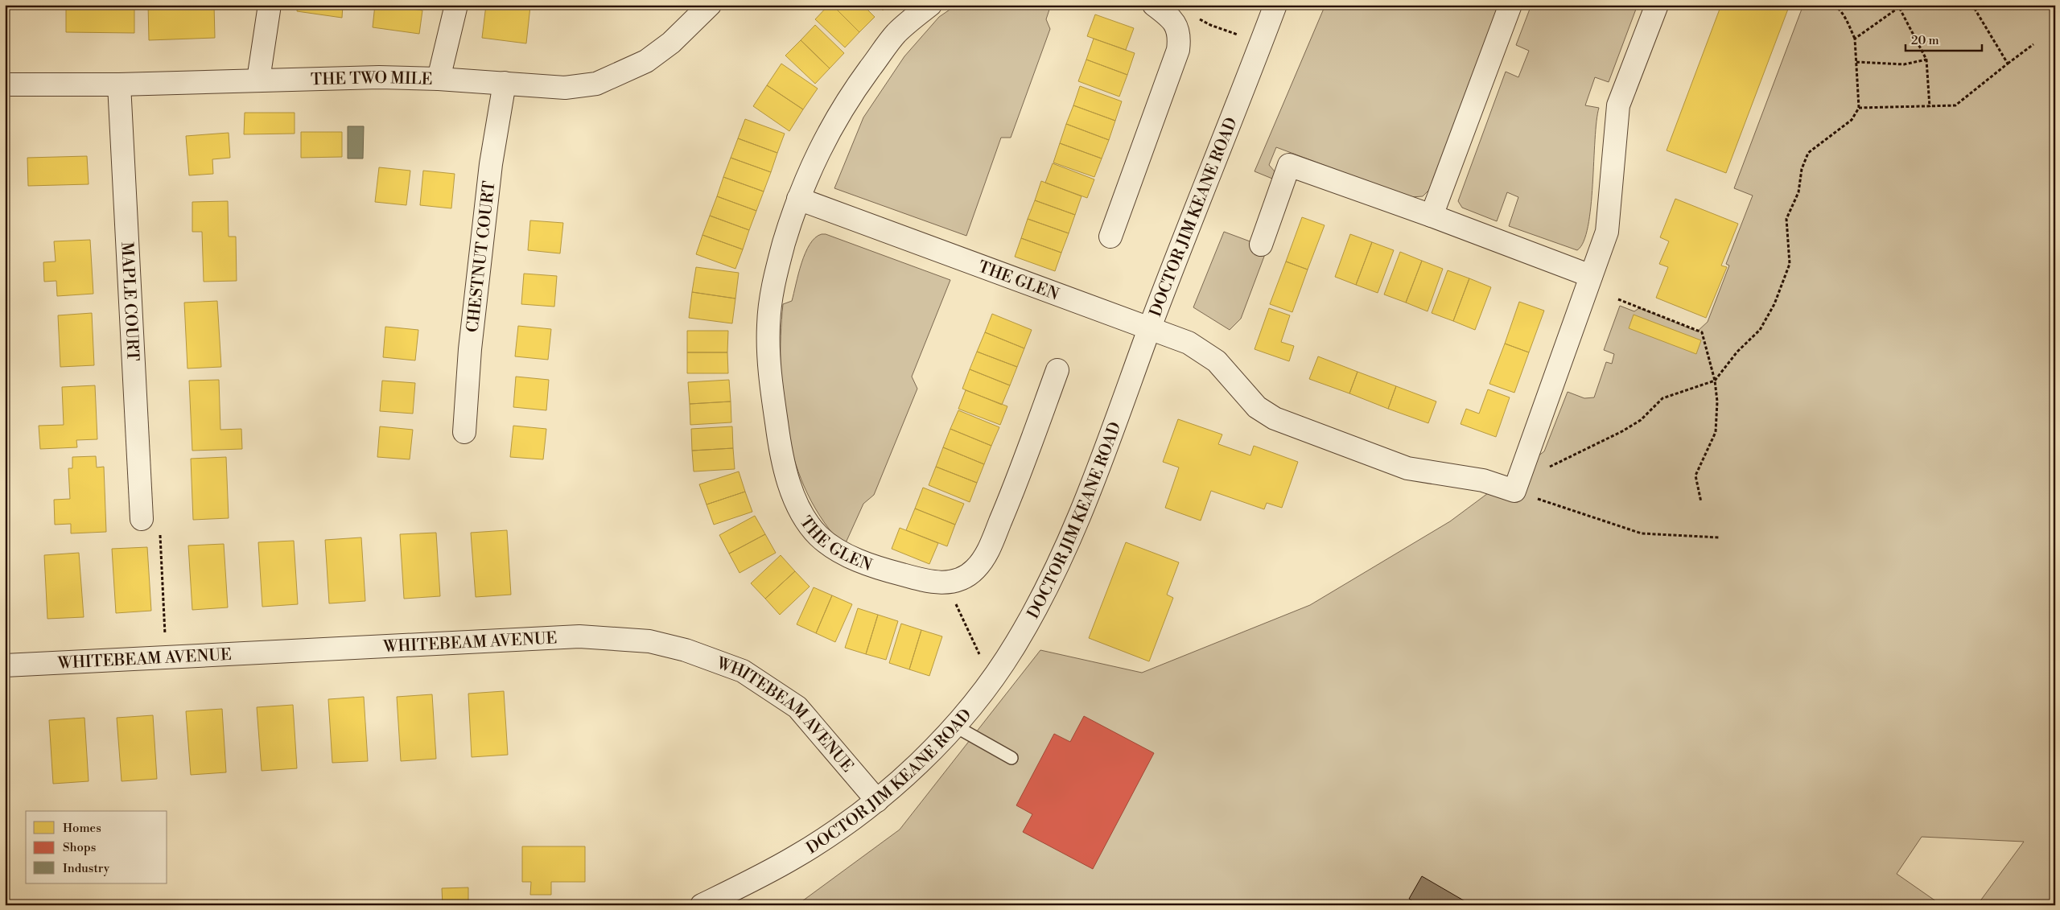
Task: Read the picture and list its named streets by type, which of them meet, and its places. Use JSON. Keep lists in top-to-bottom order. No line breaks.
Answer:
{"streets":{"street":["THE TWO MILE","DOCTOR JIM KEANE ROAD","CHESTNUT COURT","THE GLEN","MAPLE COURT","WHITEBEAM AVENUE"]},"crossings":[["THE TWO MILE","CHESTNUT COURT"],["THE TWO MILE","MAPLE COURT"],["DOCTOR JIM KEANE ROAD","THE GLEN"],["DOCTOR JIM KEANE ROAD","WHITEBEAM AVENUE"]],"legend":["Homes","Shops","Industry"],"scale_bar":"20 m"}
